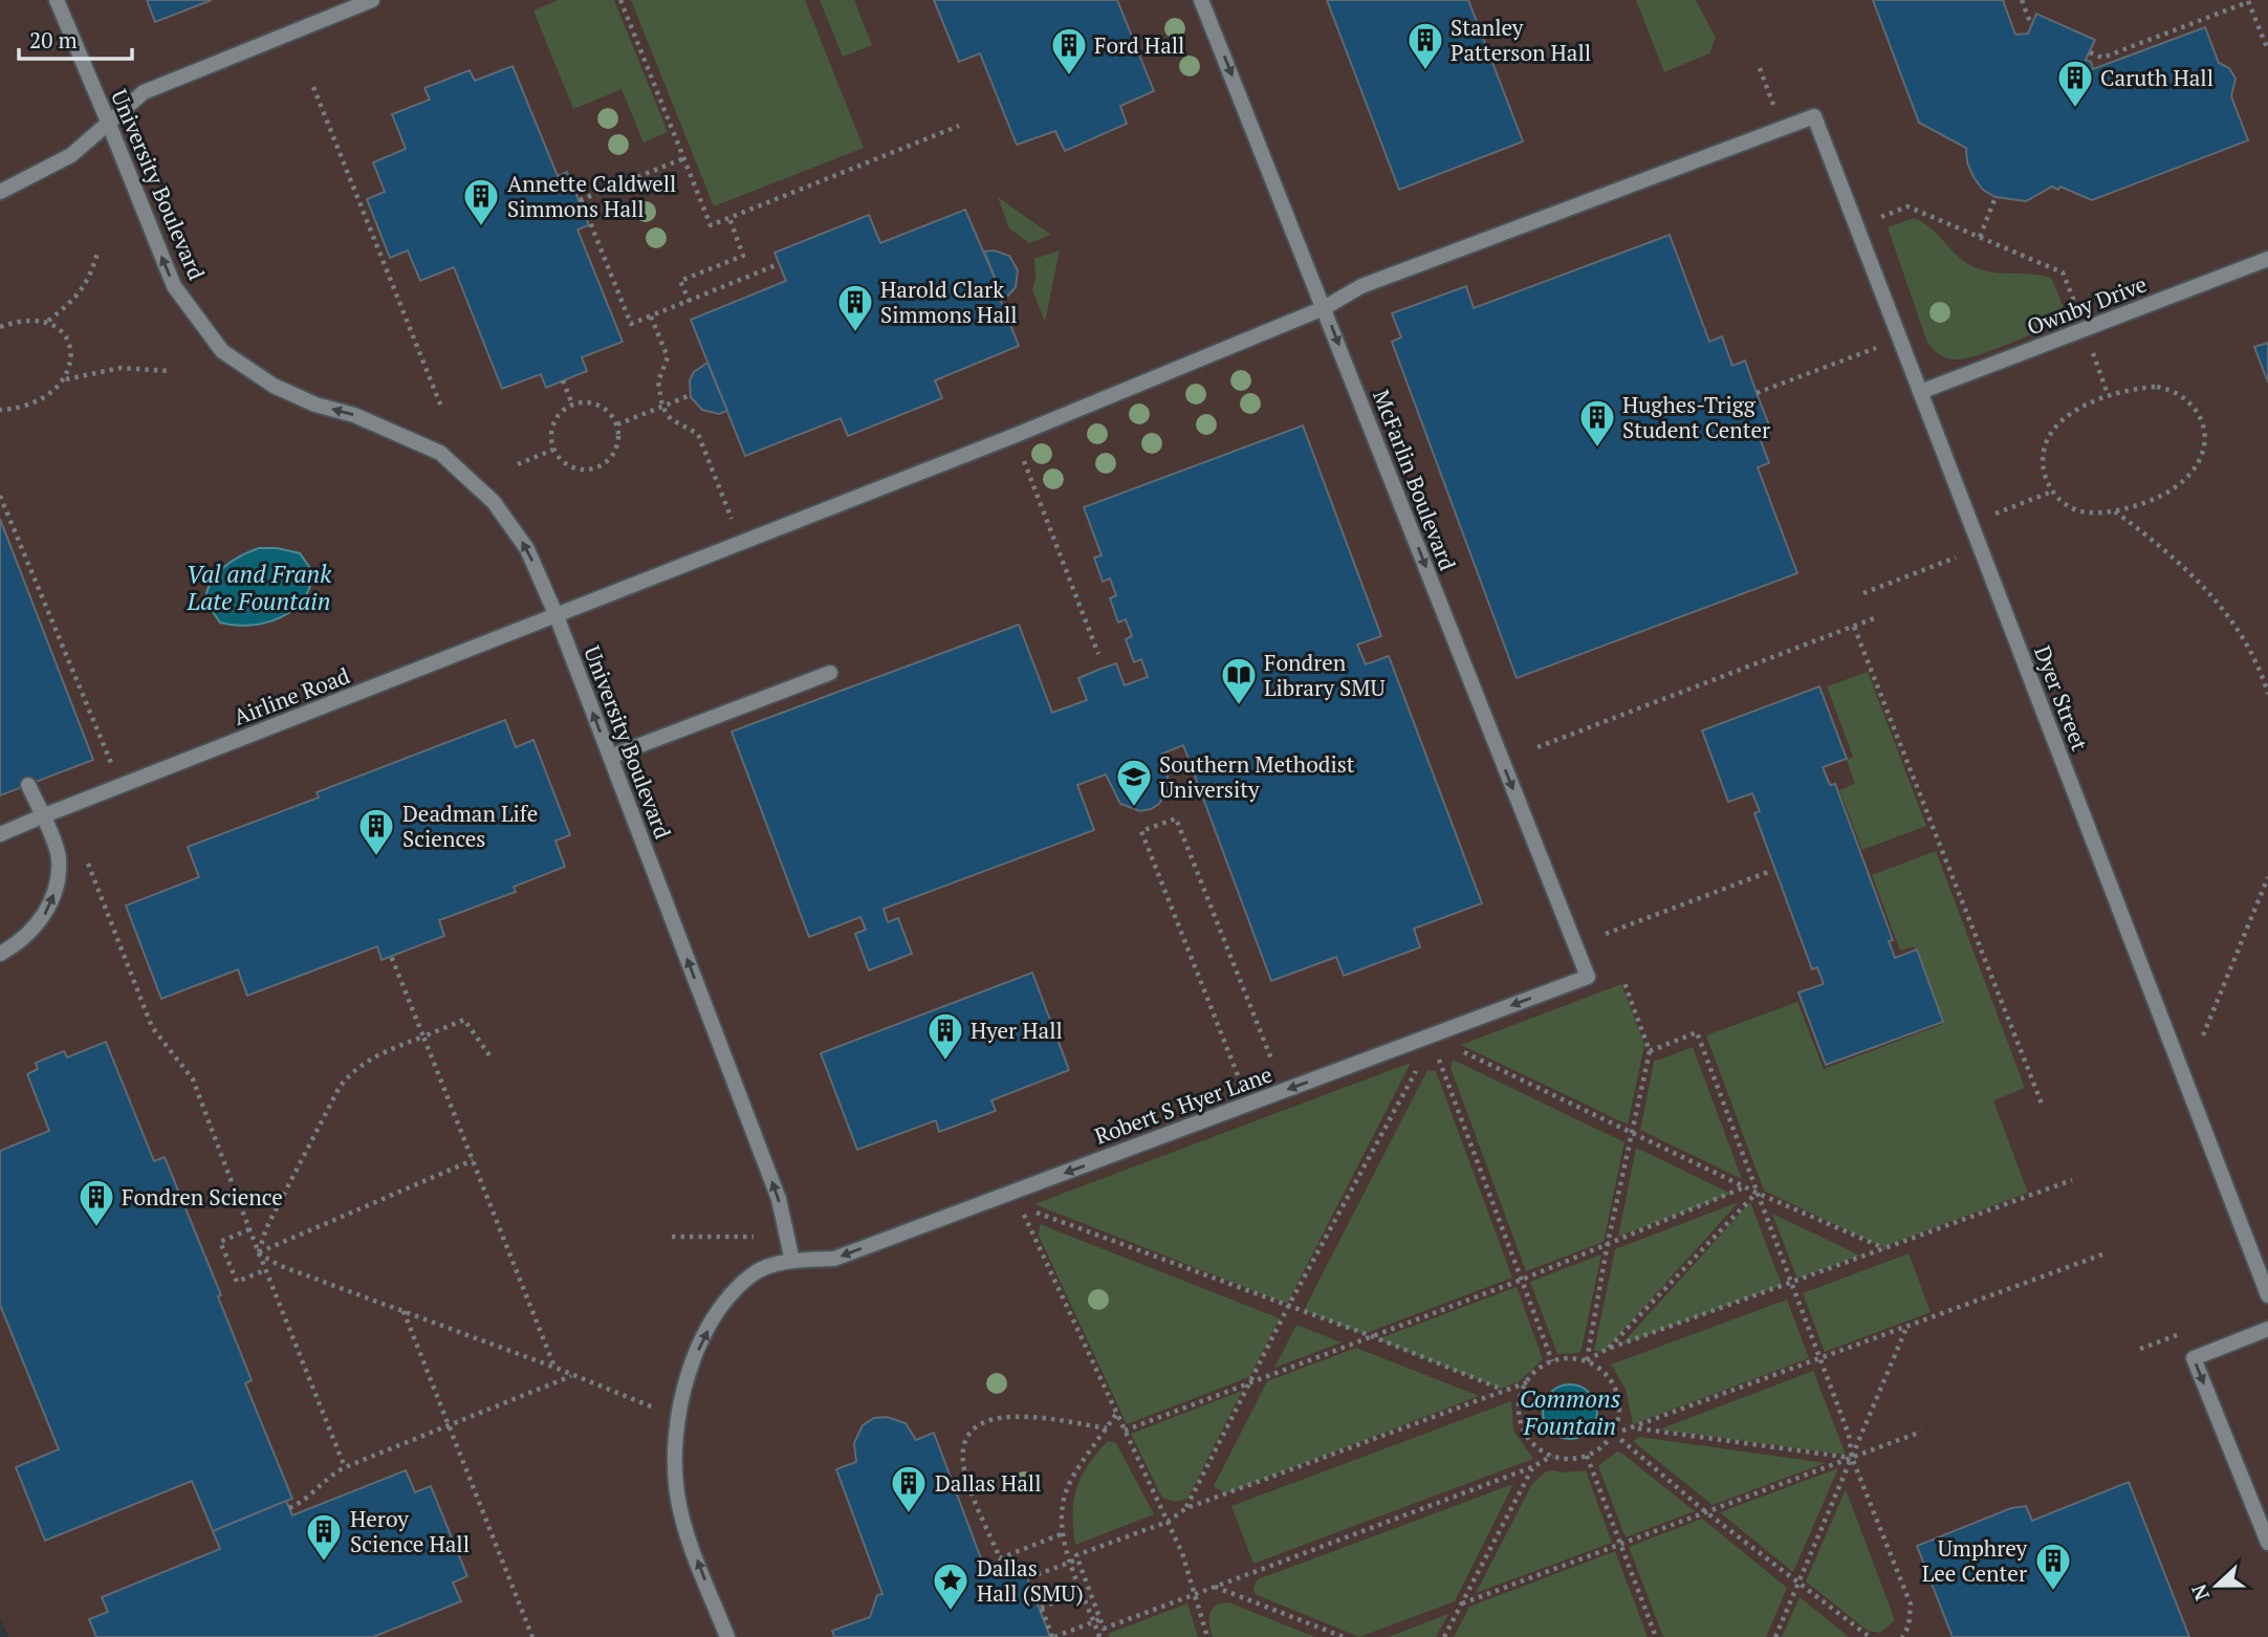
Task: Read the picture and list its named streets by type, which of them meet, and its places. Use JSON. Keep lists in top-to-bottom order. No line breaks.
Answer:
{"streets":{"street":["University Boulevard","Ownby Drive","McFarlin Boulevard","Airline Road","Dyer Street","Robert S Hyer Lane"]},"crossings":[["University Boulevard","Airline Road"],["University Boulevard","Robert S Hyer Lane"],["Ownby Drive","Dyer Street"],["McFarlin Boulevard","Airline Road"],["McFarlin Boulevard","Robert S Hyer Lane"],["Airline Road","Dyer Street"]],"one_way":["University Boulevard","McFarlin Boulevard","Robert S Hyer Lane"],"water":["Val and Frank Late Fountain","Commons Fountain"],"places":{"building":["Stanley Patterson Hall","Ford Hall","Caruth Hall","Annette Caldwell Simmons Hall","Harold Clark Simmons Hall","Hughes-Trigg Student Center","Deadman Life Sciences","Hyer Hall","Fondren Science","Dallas Hall","Heroy Science Hall","Umphrey Lee Center"],"library":["Fondren Library SMU"],"school or university":["Southern Methodist University"],"place":["Dallas Hall (SMU)"]},"scale_bar":"20 m","north":"left"}
